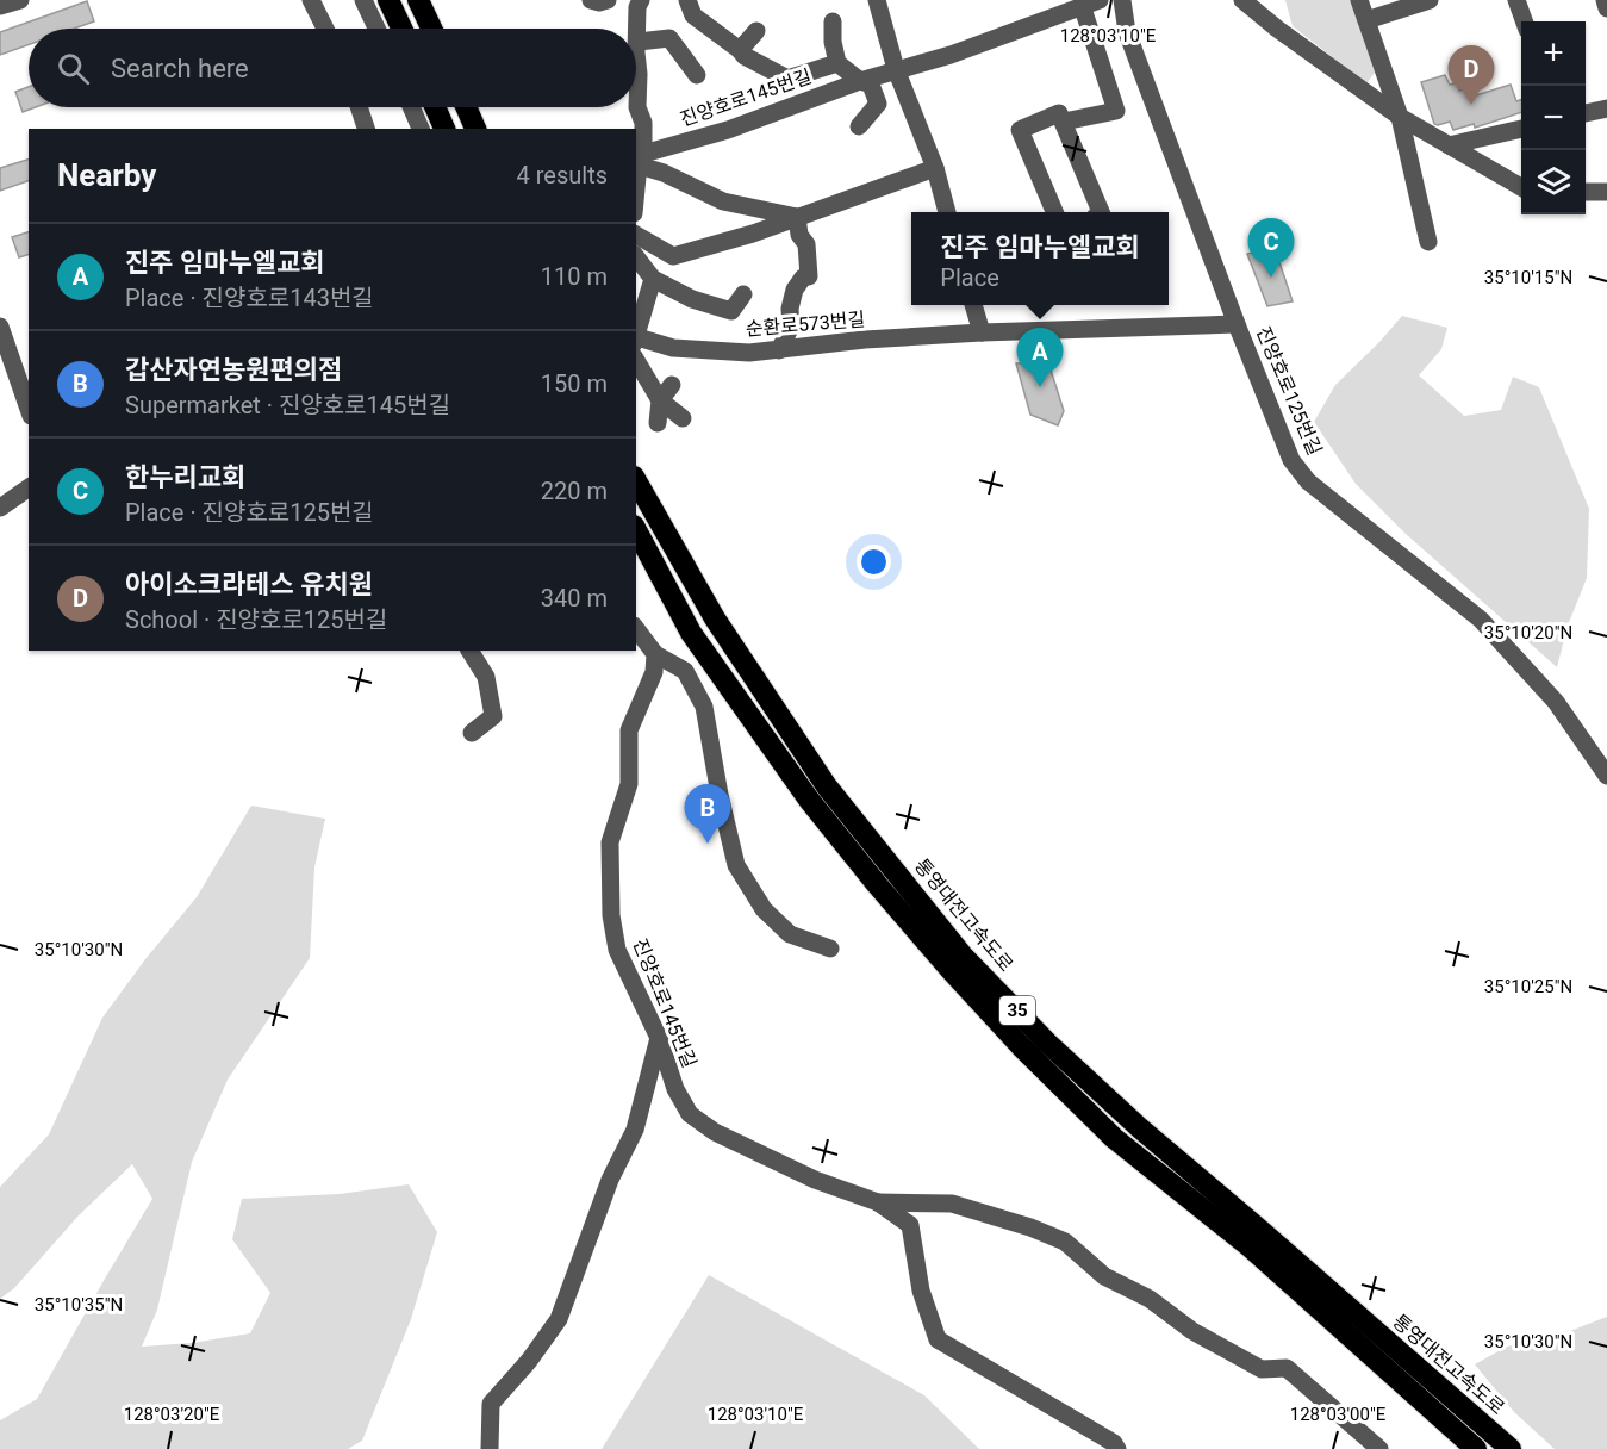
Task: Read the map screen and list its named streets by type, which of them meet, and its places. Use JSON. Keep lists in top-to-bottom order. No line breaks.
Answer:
{"streets":{"highway":["통영대전고속도로","35"],"street":["진양호로145번길","순환로573번길","진양호로125번길"]},"crossings":[["순환로573번길","진양호로125번길"]],"page":{"map_buttons":["+","−"],"search":"Search here","pins":["D","C","A","B"],"heading":["Nearby","4 results"],"popup":["진주 임마누엘교회","Place"],"list":[{"mark":"A","name":"진주 임마누엘교회","note":"Place · 진양호로143번길","value":"110 m"},{"mark":"B","name":"갑산자연농원편의점","note":"Supermarket · 진양호로145번길","value":"150 m"},{"mark":"C","name":"한누리교회","note":"Place · 진양호로125번길","value":"220 m"},{"mark":"D","name":"아이소크라테스 유치원","note":"School · 진양호로125번길","value":"340 m"}]},"coordinates":["128°03'10\"E","35°10'15\"N","35°10'20\"N","35°10'30\"N","35°10'25\"N","35°10'35\"N","128°03'20\"E","128°03'00\"E"]}
